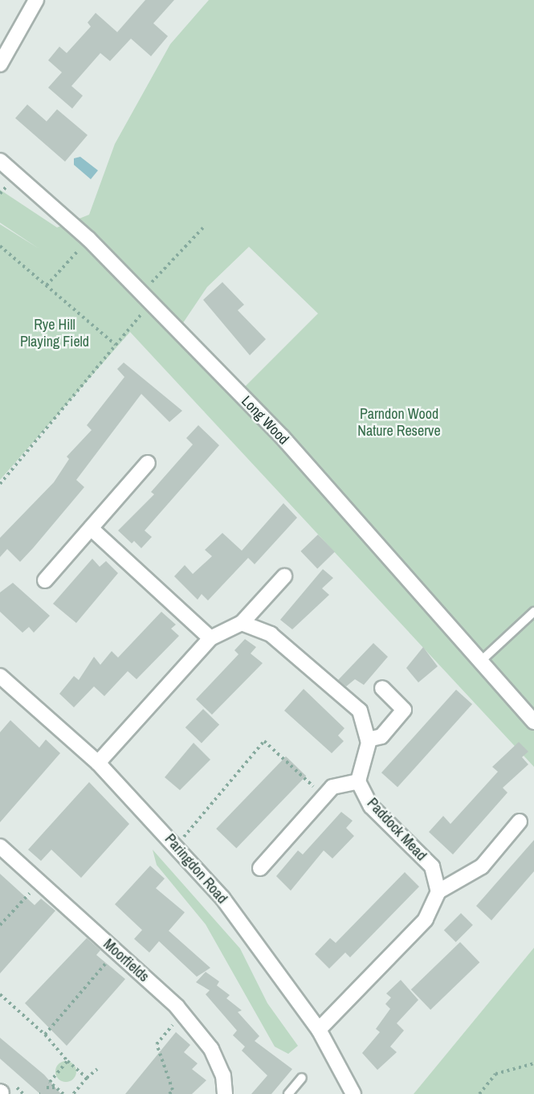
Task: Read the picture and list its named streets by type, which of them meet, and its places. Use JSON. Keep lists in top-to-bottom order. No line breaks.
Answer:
{"streets":{"street":["Long Wood","Paddock Mead","Paringdon Road","Moorfields"]},"parks":["Rye Hill Playing Field","Parndon Wood Nature Reserve"]}
